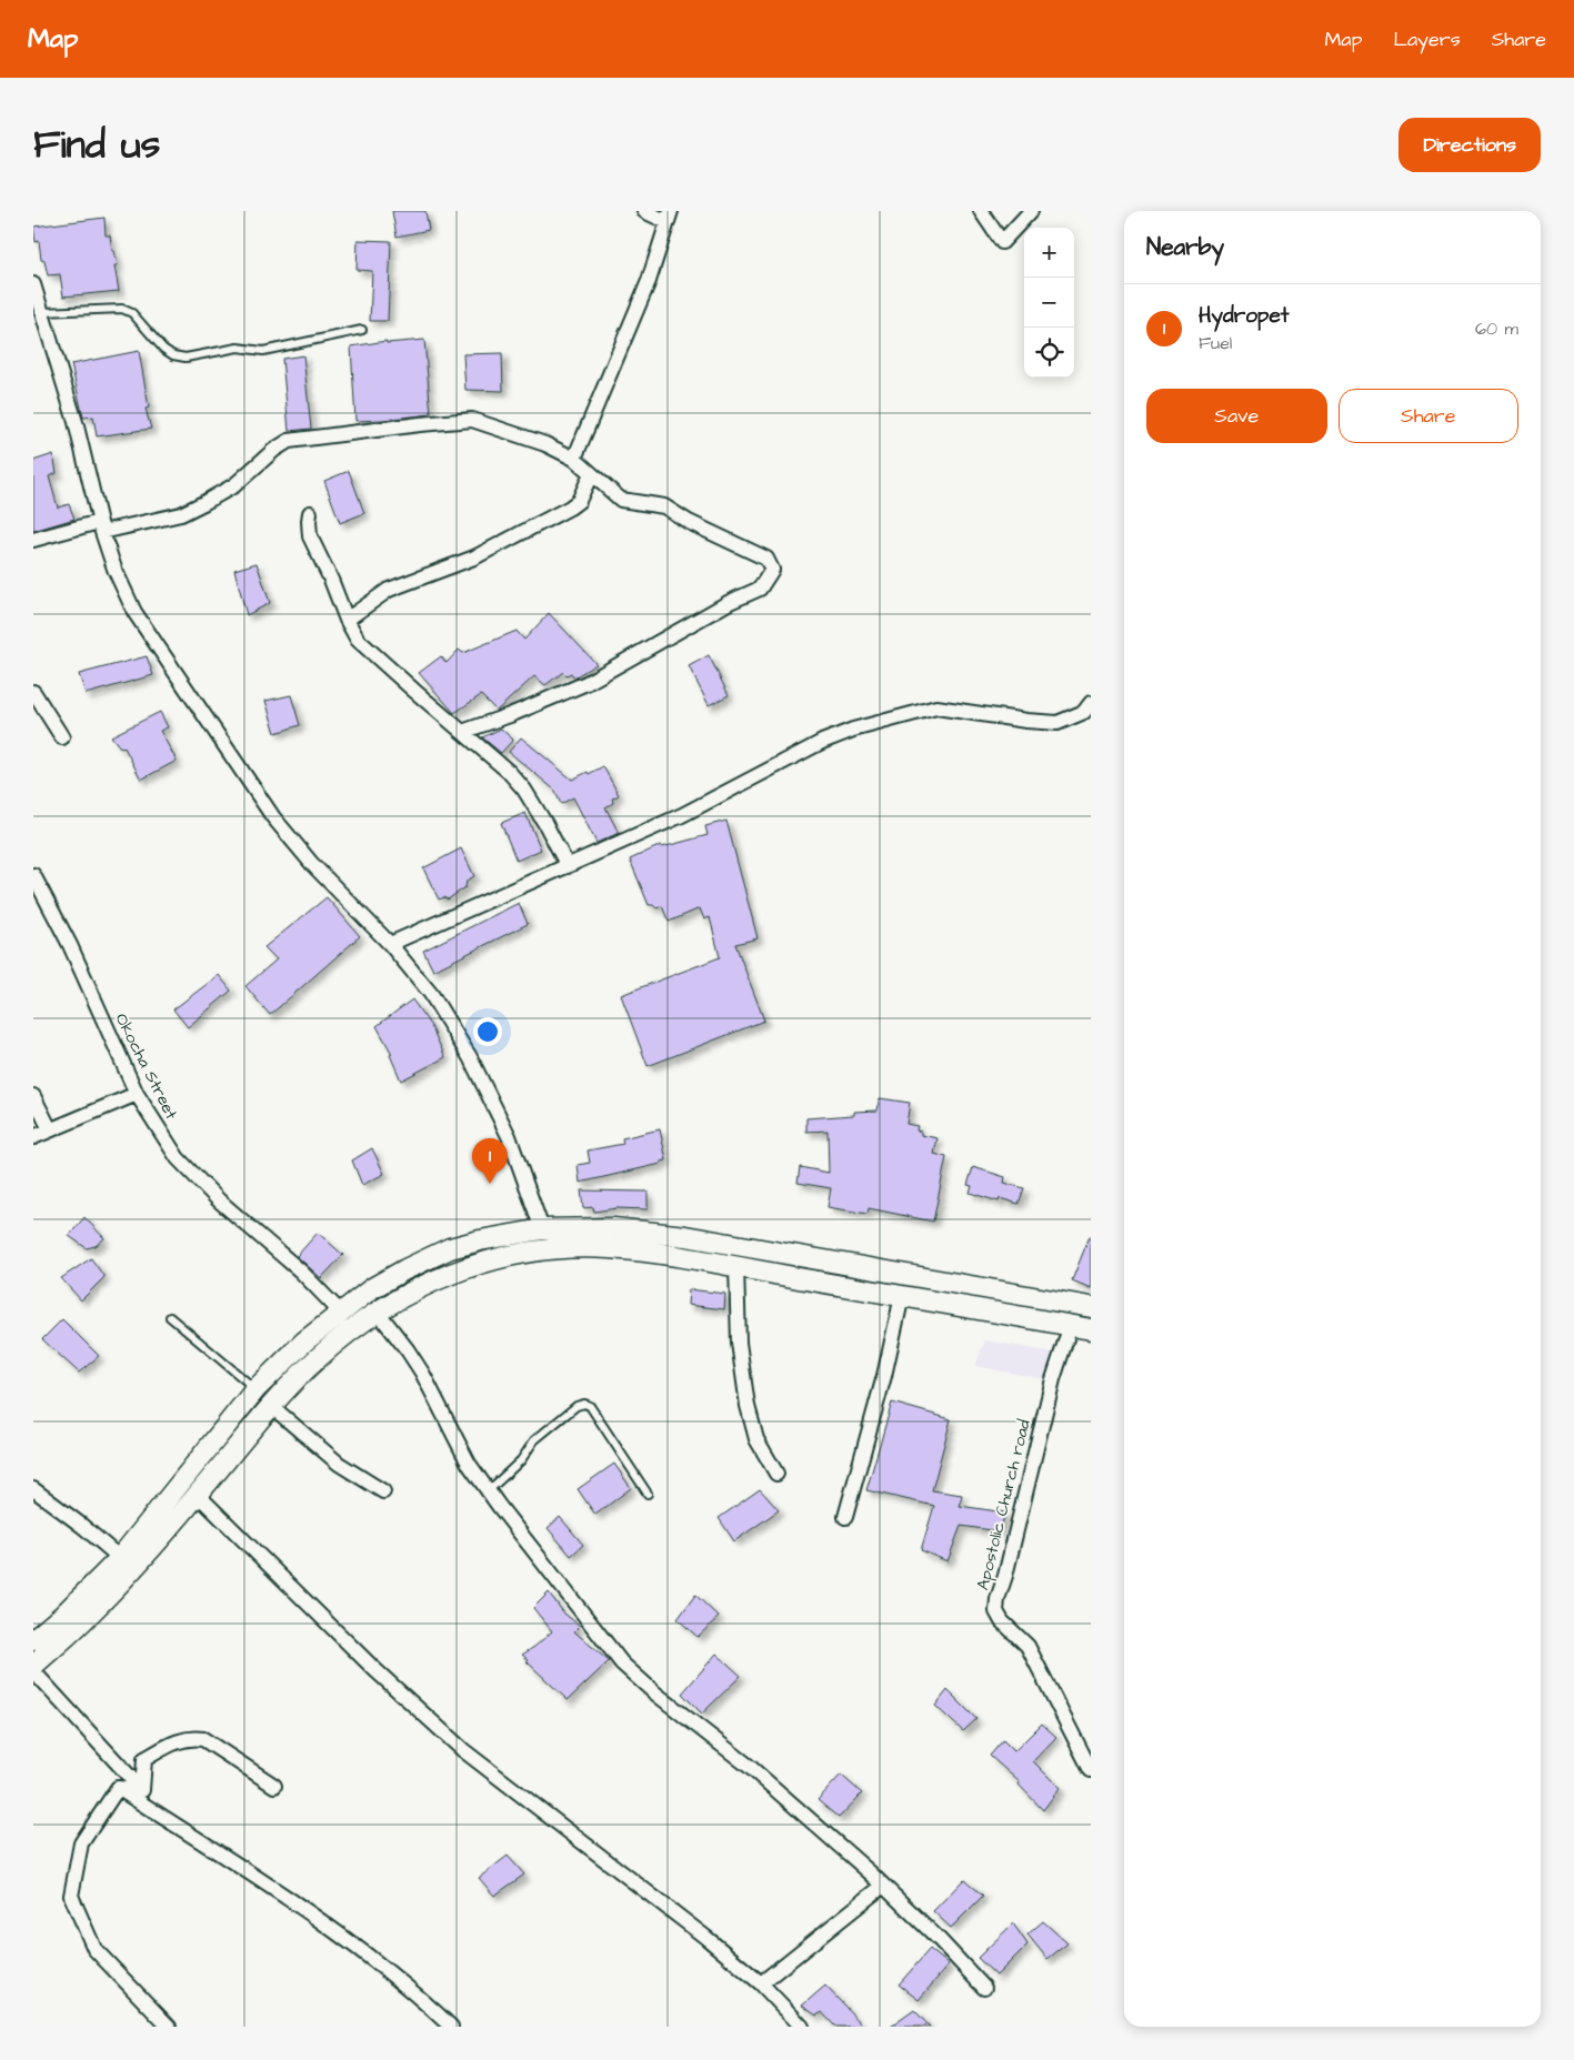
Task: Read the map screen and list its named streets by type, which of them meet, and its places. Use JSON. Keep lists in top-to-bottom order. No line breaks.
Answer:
{"streets":{"street":["Okocha Street","Apostolic Church road"]},"page":{"header":"Map","nav":["Map","Layers","Share"],"title":"Find us","buttons":["Directions",["Save","Share"]],"heading":"Nearby","map_buttons":["+","−"],"list":[{"mark":"1","name":"Hydropet","note":"Fuel","value":"60 m"}],"pins":"1"}}
